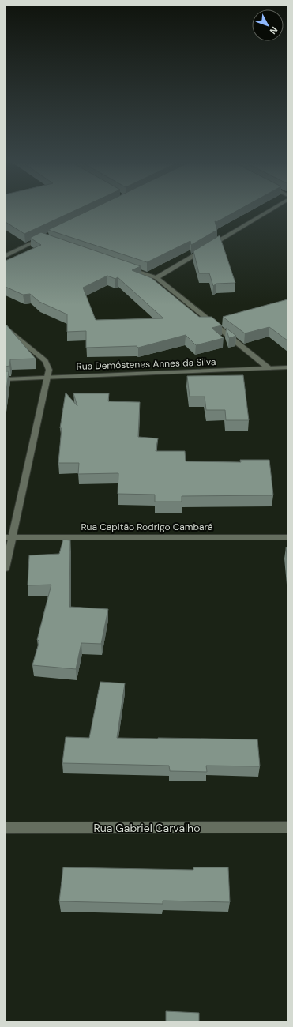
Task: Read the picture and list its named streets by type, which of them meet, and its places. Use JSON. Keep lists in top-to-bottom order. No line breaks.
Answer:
{"streets":{"street":["Rua Demóstenes Annes da Silva","Rua Capitão Rodrigo Cambará","Rua Gabriel Carvalho"]},"north":"bottom right"}
